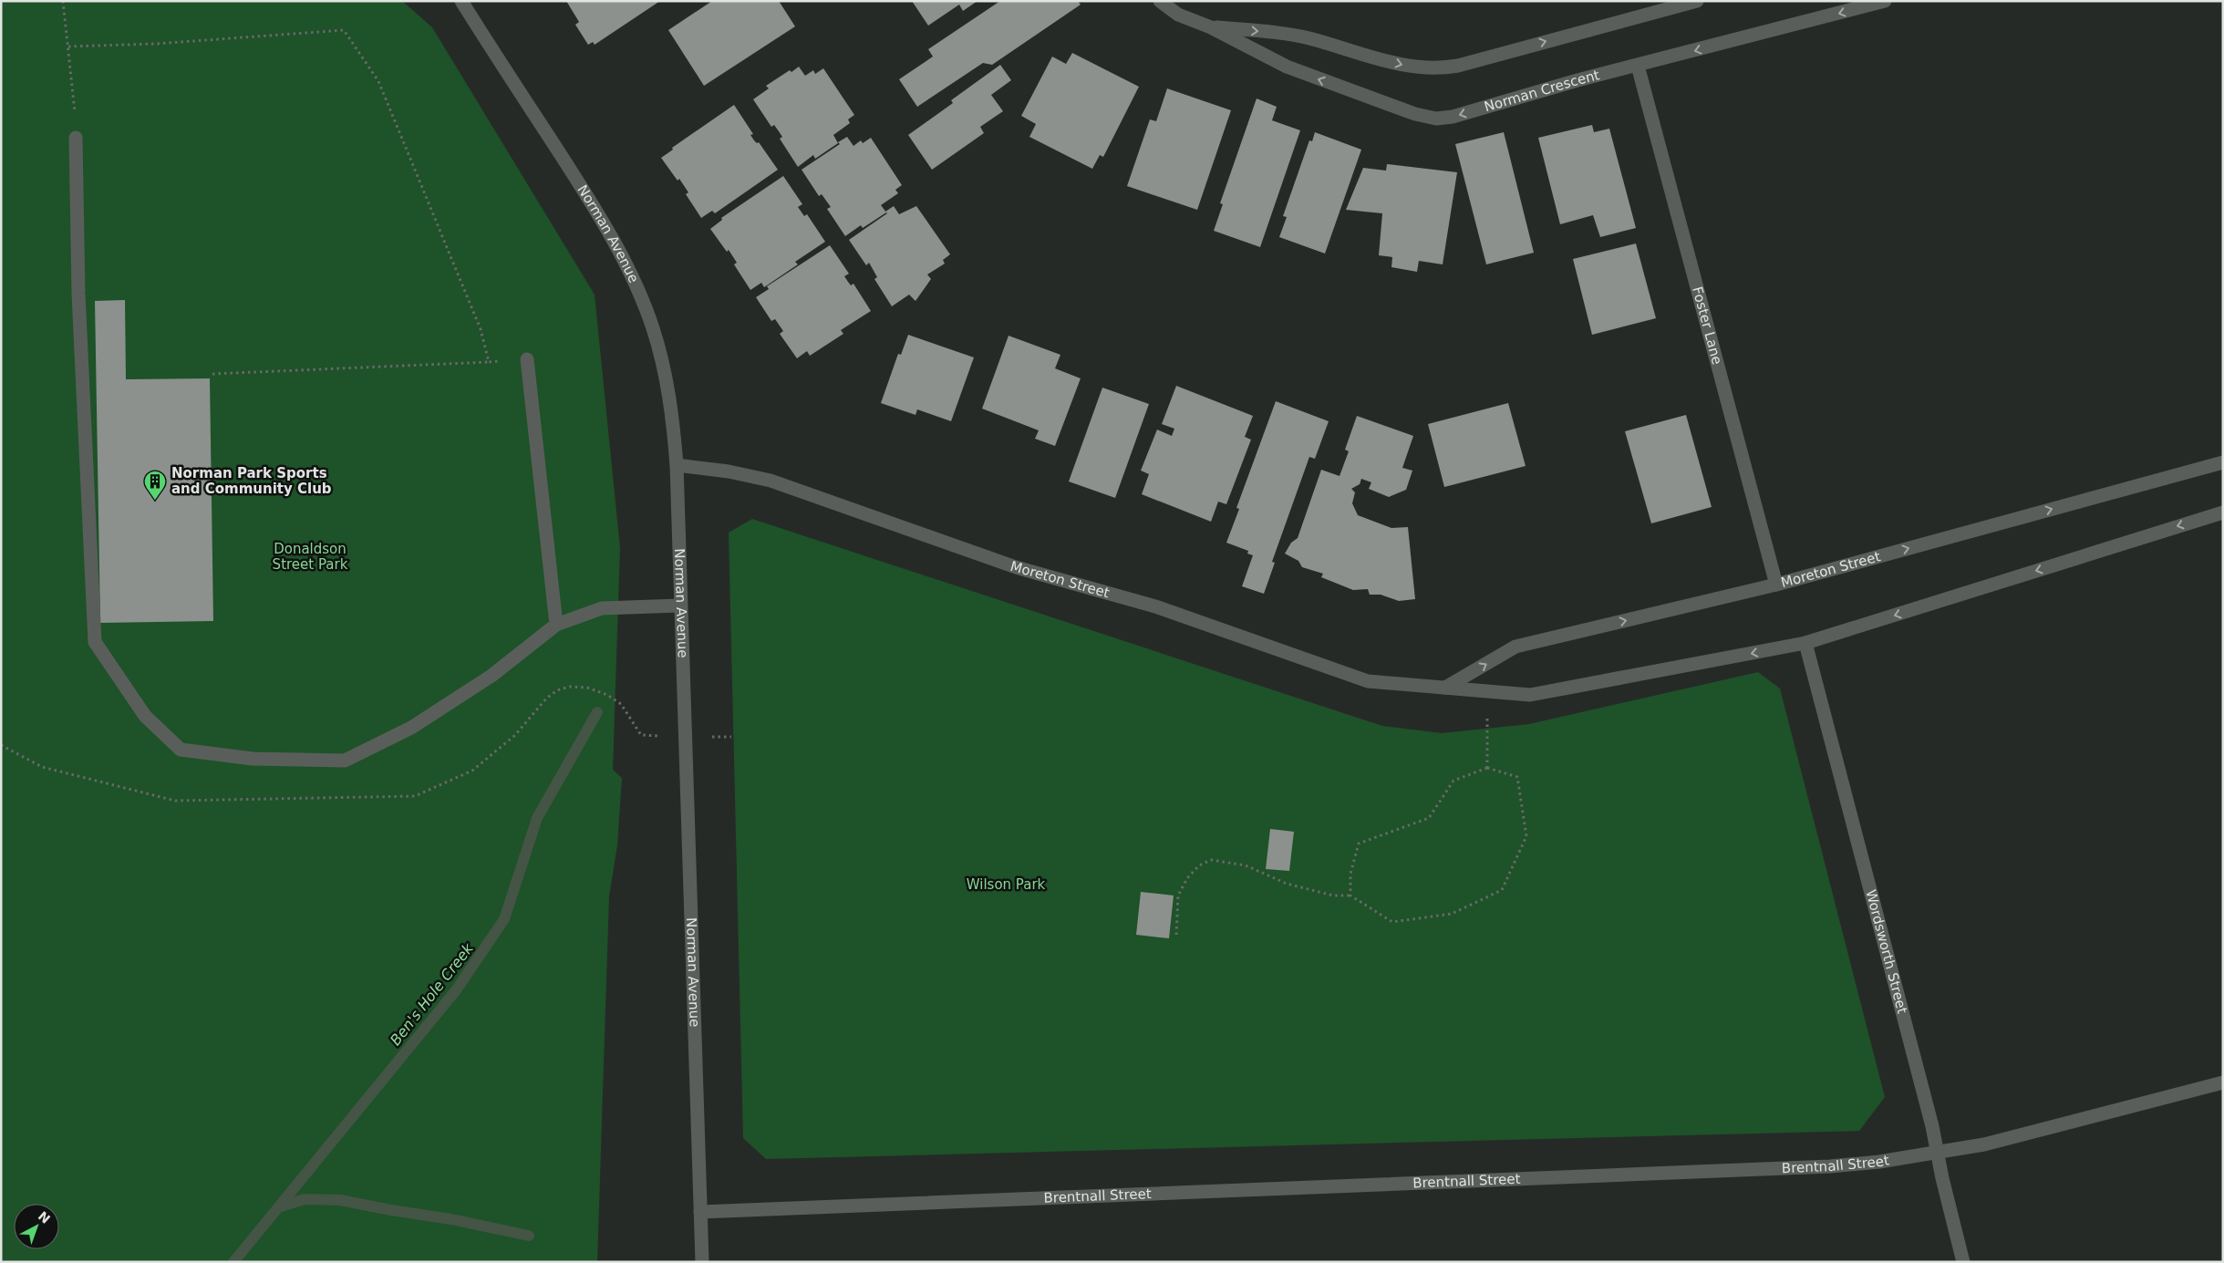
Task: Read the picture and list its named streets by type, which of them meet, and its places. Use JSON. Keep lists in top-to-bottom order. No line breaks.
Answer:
{"streets":{"street":["Norman Crescent","Norman Avenue","Foster Lane","Moreton Street","Wordsworth Street","Brentnall Street"]},"crossings":[["Norman Crescent","Foster Lane"],["Norman Avenue","Moreton Street"],["Norman Avenue","Brentnall Street"],["Foster Lane","Moreton Street"],["Moreton Street","Wordsworth Street"],["Wordsworth Street","Brentnall Street"]],"water":["Ben's Hole Creek"],"parks":["Donaldson Street Park","Wilson Park"],"places":{"building":["Norman Park Sports and Community Club"]},"north":"top right"}
